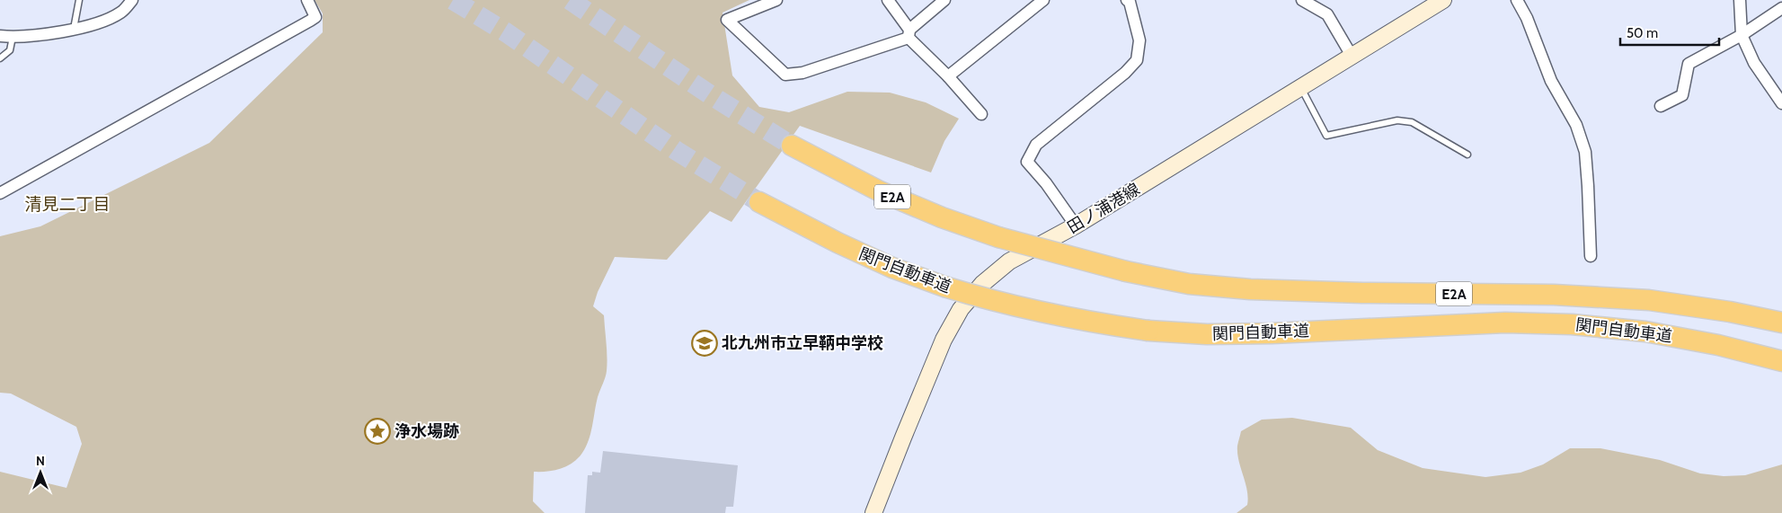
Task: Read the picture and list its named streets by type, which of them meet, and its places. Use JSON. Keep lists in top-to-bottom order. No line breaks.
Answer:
{"streets":{"highway":["E2A","関門自動車道"],"main road":["田ノ浦港線"]},"districts":["清見二丁目"],"places":{"school or university":["北九州市立早鞆中学校"],"place":["浄水場跡"]},"scale_bar":"50 m","north":"top"}
